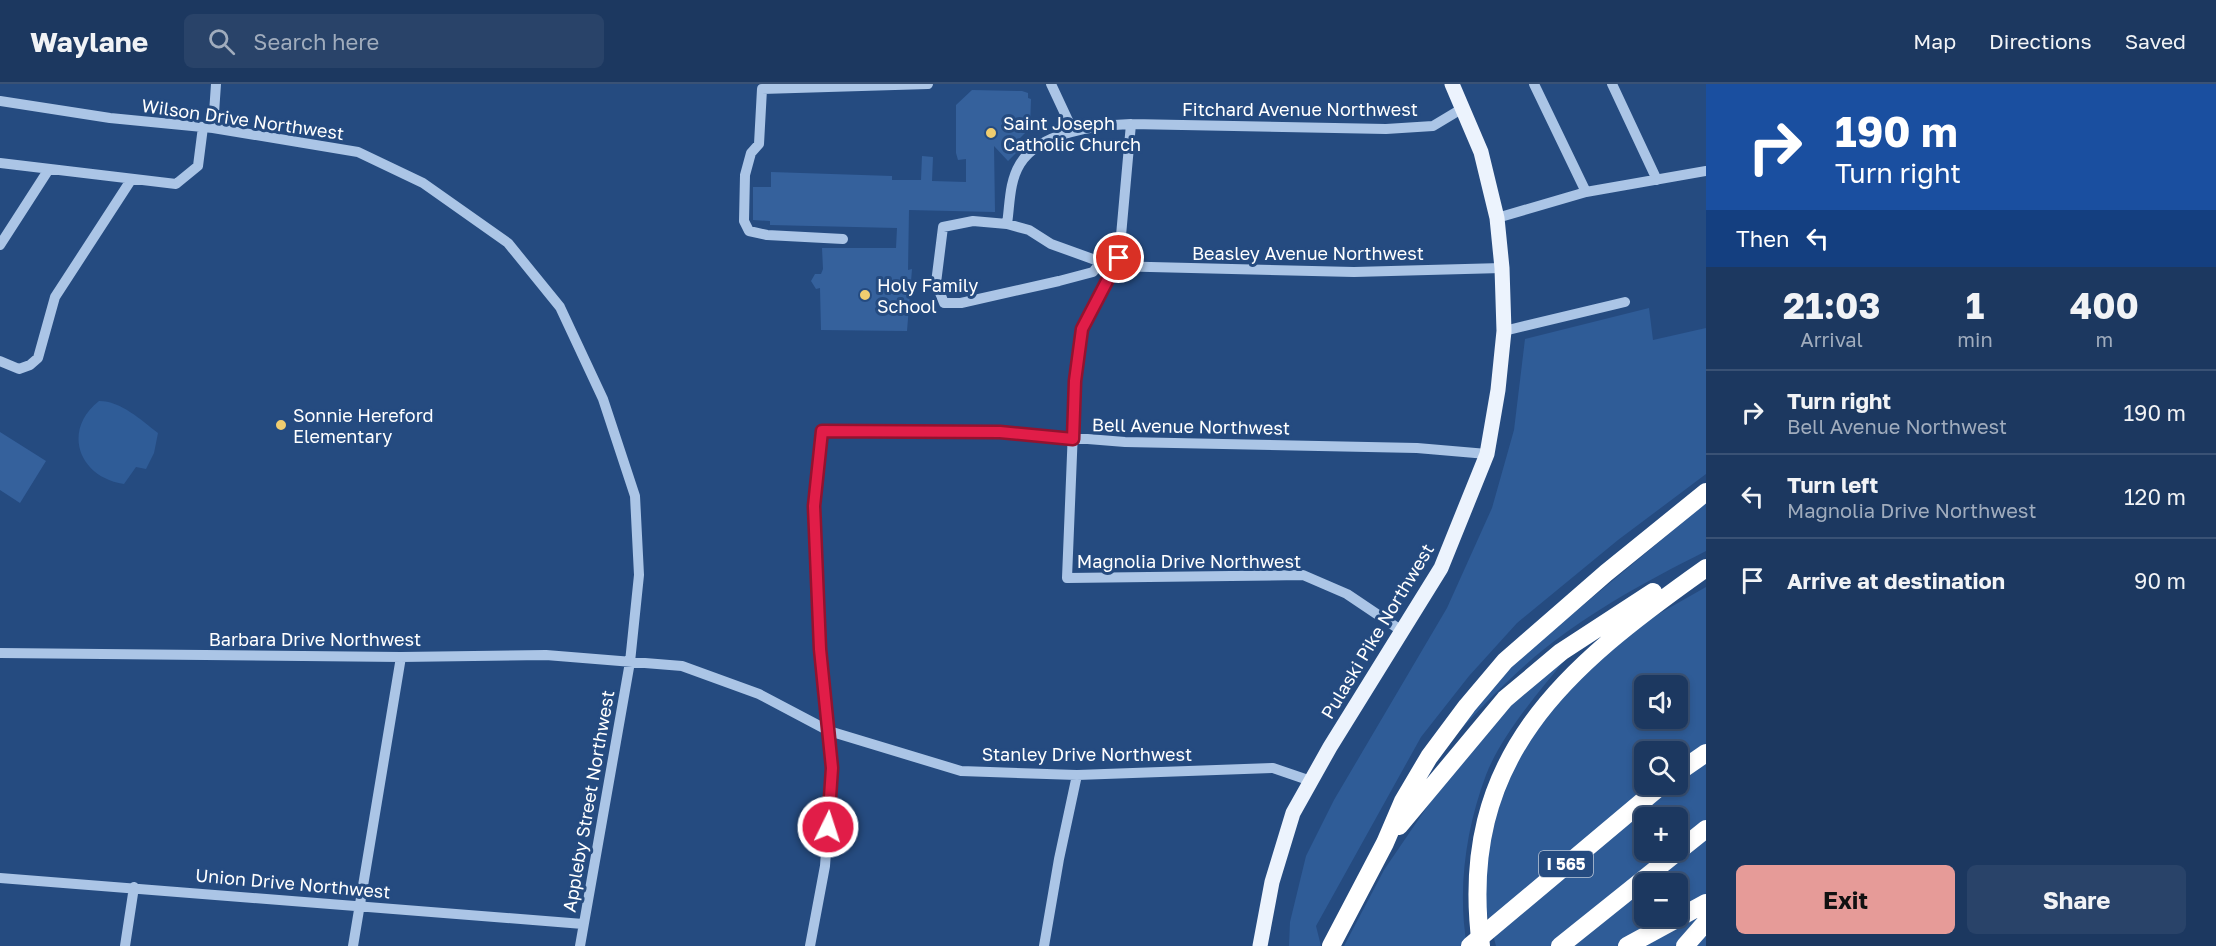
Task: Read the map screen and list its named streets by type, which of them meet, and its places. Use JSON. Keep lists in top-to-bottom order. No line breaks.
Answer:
{"streets":{"highway":["I 565"],"main road":["Pulaski Pike Northwest"],"street":["Fitchard Avenue Northwest","Wilson Drive Northwest","Beasley Avenue Northwest","Bell Avenue Northwest","Magnolia Drive Northwest","Barbara Drive Northwest","Stanley Drive Northwest","Appleby Street Northwest","Union Drive Northwest"]},"crossings":[["Fitchard Avenue Northwest","Magnolia Drive Northwest"],["Fitchard Avenue Northwest","Pulaski Pike Northwest"],["Wilson Drive Northwest","Barbara Drive Northwest"],["Wilson Drive Northwest","Stanley Drive Northwest"],["Wilson Drive Northwest","Appleby Street Northwest"],["Beasley Avenue Northwest","Magnolia Drive Northwest"],["Beasley Avenue Northwest","Pulaski Pike Northwest"],["Bell Avenue Northwest","Magnolia Drive Northwest"],["Bell Avenue Northwest","Pulaski Pike Northwest"],["Bell Avenue Northwest","Stanley Drive Northwest"],["Magnolia Drive Northwest","Pulaski Pike Northwest"],["Pulaski Pike Northwest","Stanley Drive Northwest"],["Barbara Drive Northwest","Stanley Drive Northwest"],["Barbara Drive Northwest","Appleby Street Northwest"],["Stanley Drive Northwest","Appleby Street Northwest"],["Appleby Street Northwest","Union Drive Northwest"]],"places":["Saint Joseph Catholic Church","Holy Family School","Sonnie Hereford Elementary"],"page":{"header":"Waylane","search":"Search here","nav":["Map","Directions","Saved"],"turn":["190 m","Turn right"],"then":"Then","eta":["21:03","Arrival","1","min","400","m"],"list":[{"name":"Turn right","note":"Bell Avenue Northwest","value":"190 m"},{"name":"Turn left","note":"Magnolia Drive Northwest","value":"120 m"},{"name":"Arrive at destination","value":"90 m"}],"map_buttons":["+","−"],"buttons":["Exit","Share"]}}
